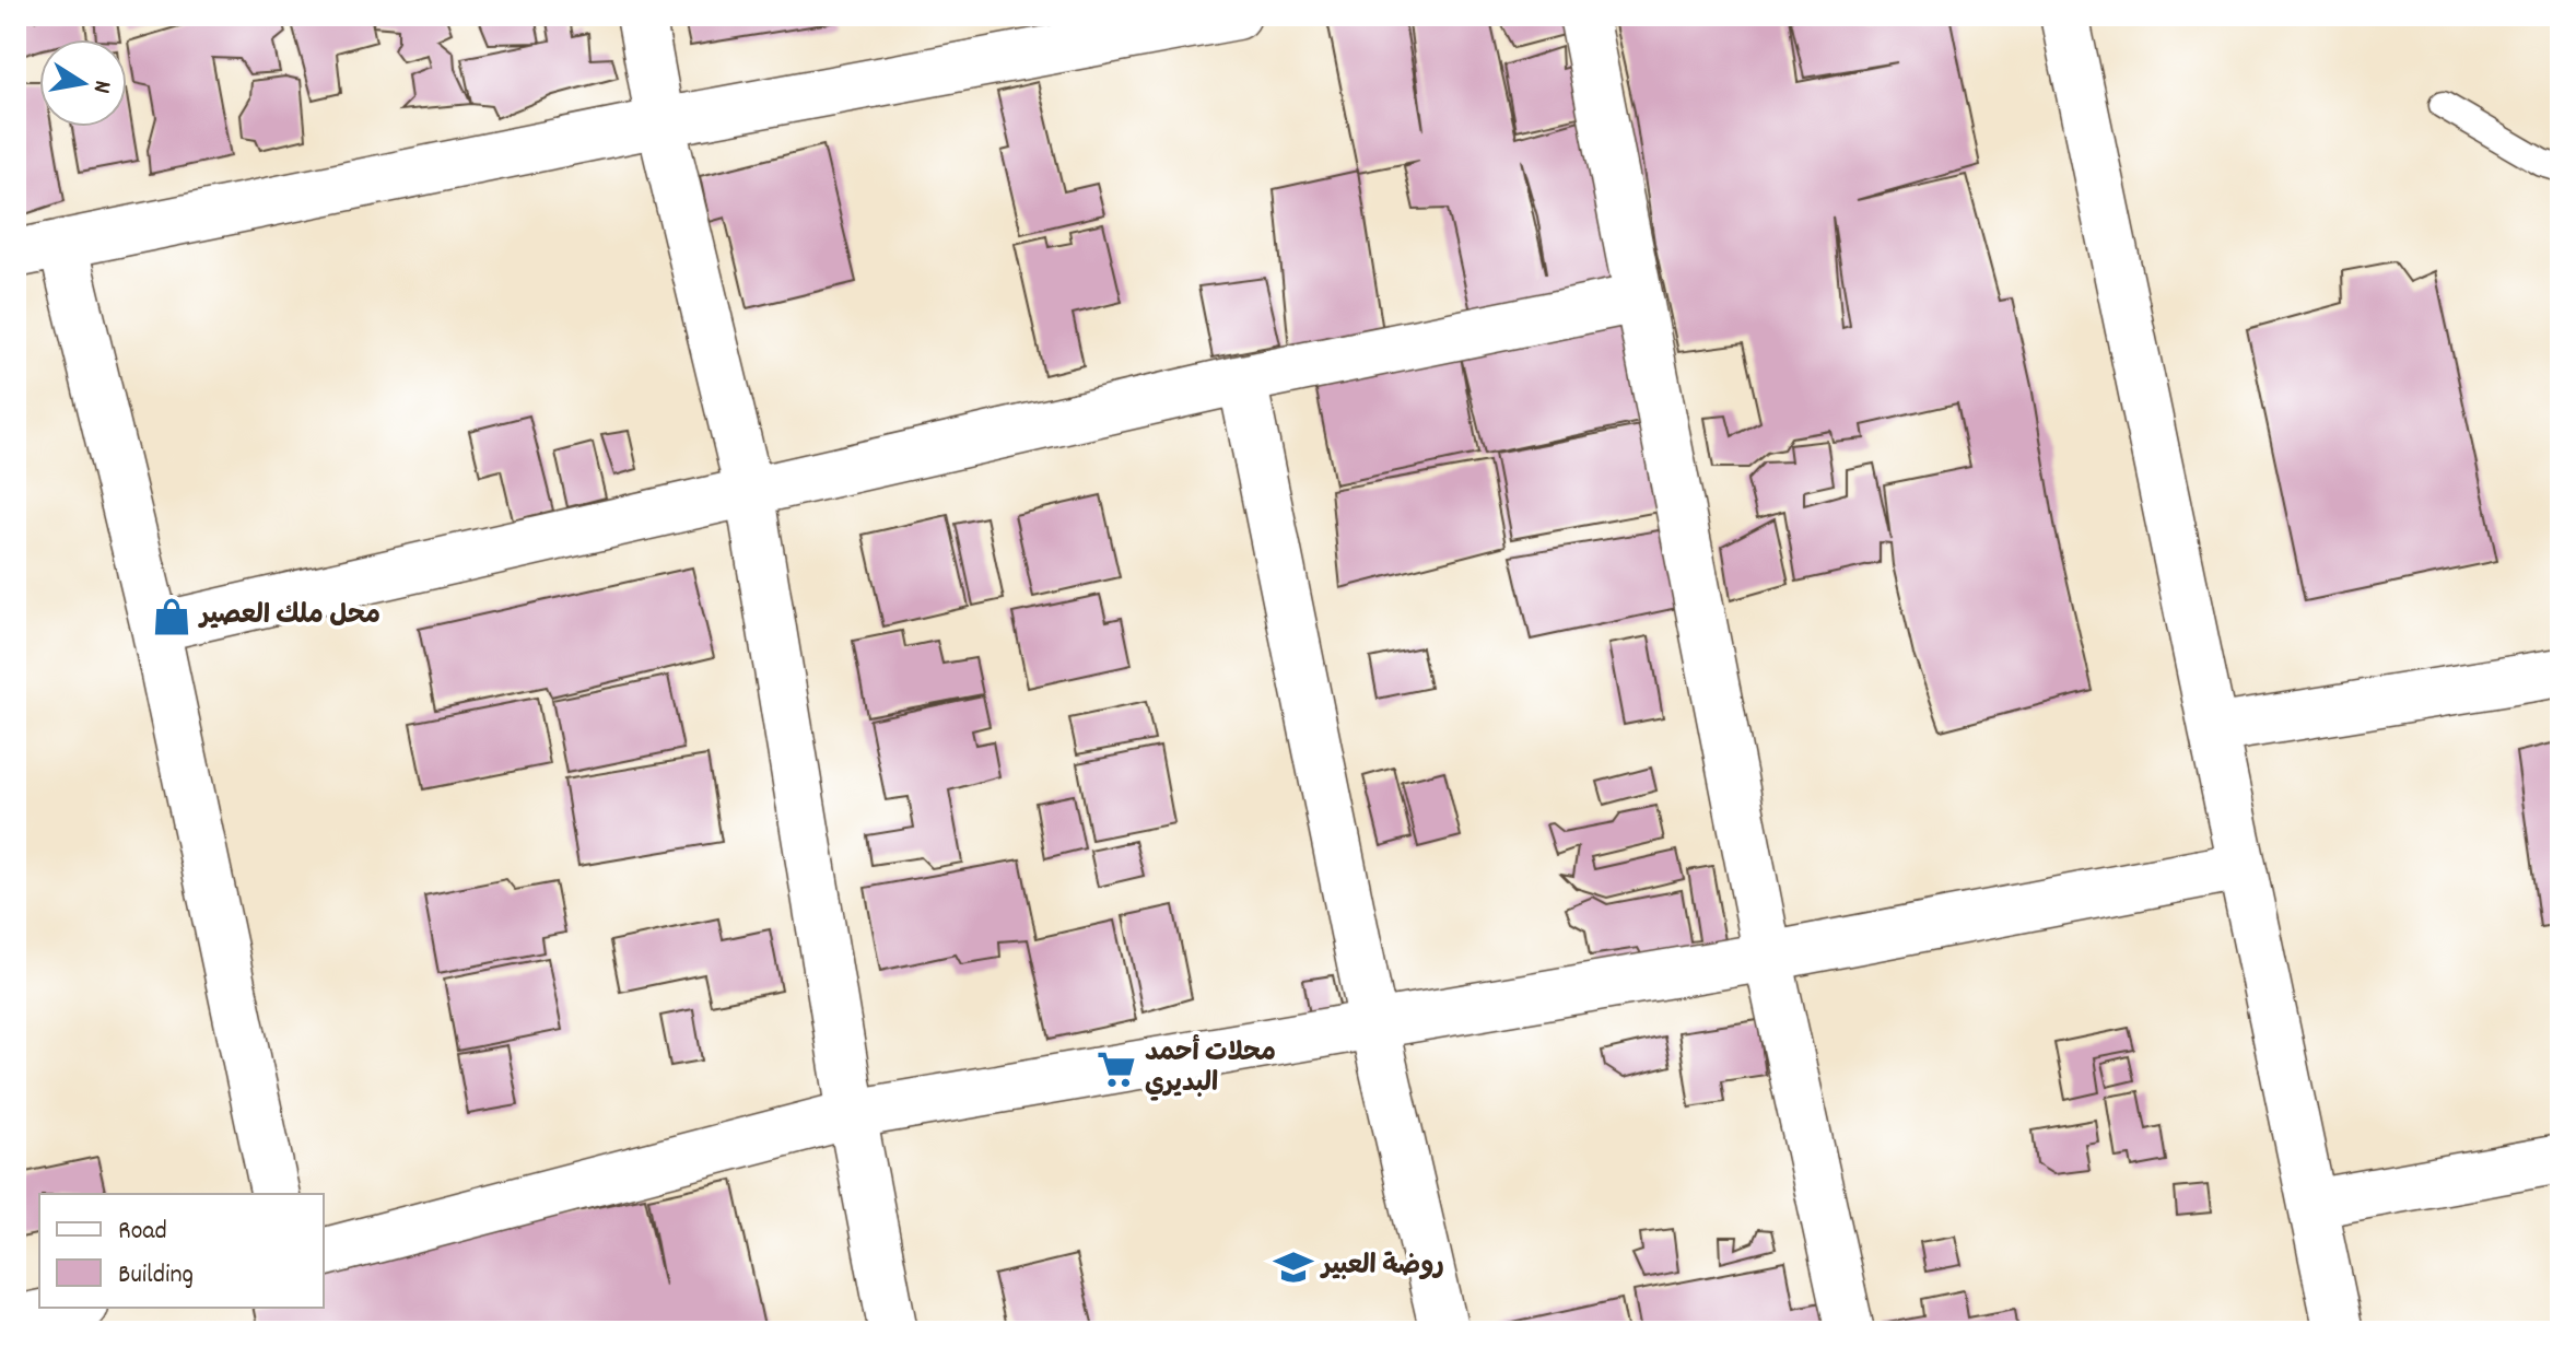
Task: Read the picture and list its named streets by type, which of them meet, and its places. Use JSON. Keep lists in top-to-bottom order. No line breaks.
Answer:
{"places":{"shop":["محل ملك العصير"],"supermarket":["محلات أحمد البديري"],"school or university":["روضة العبير"]},"legend":["Road","Building"],"north":"right"}
